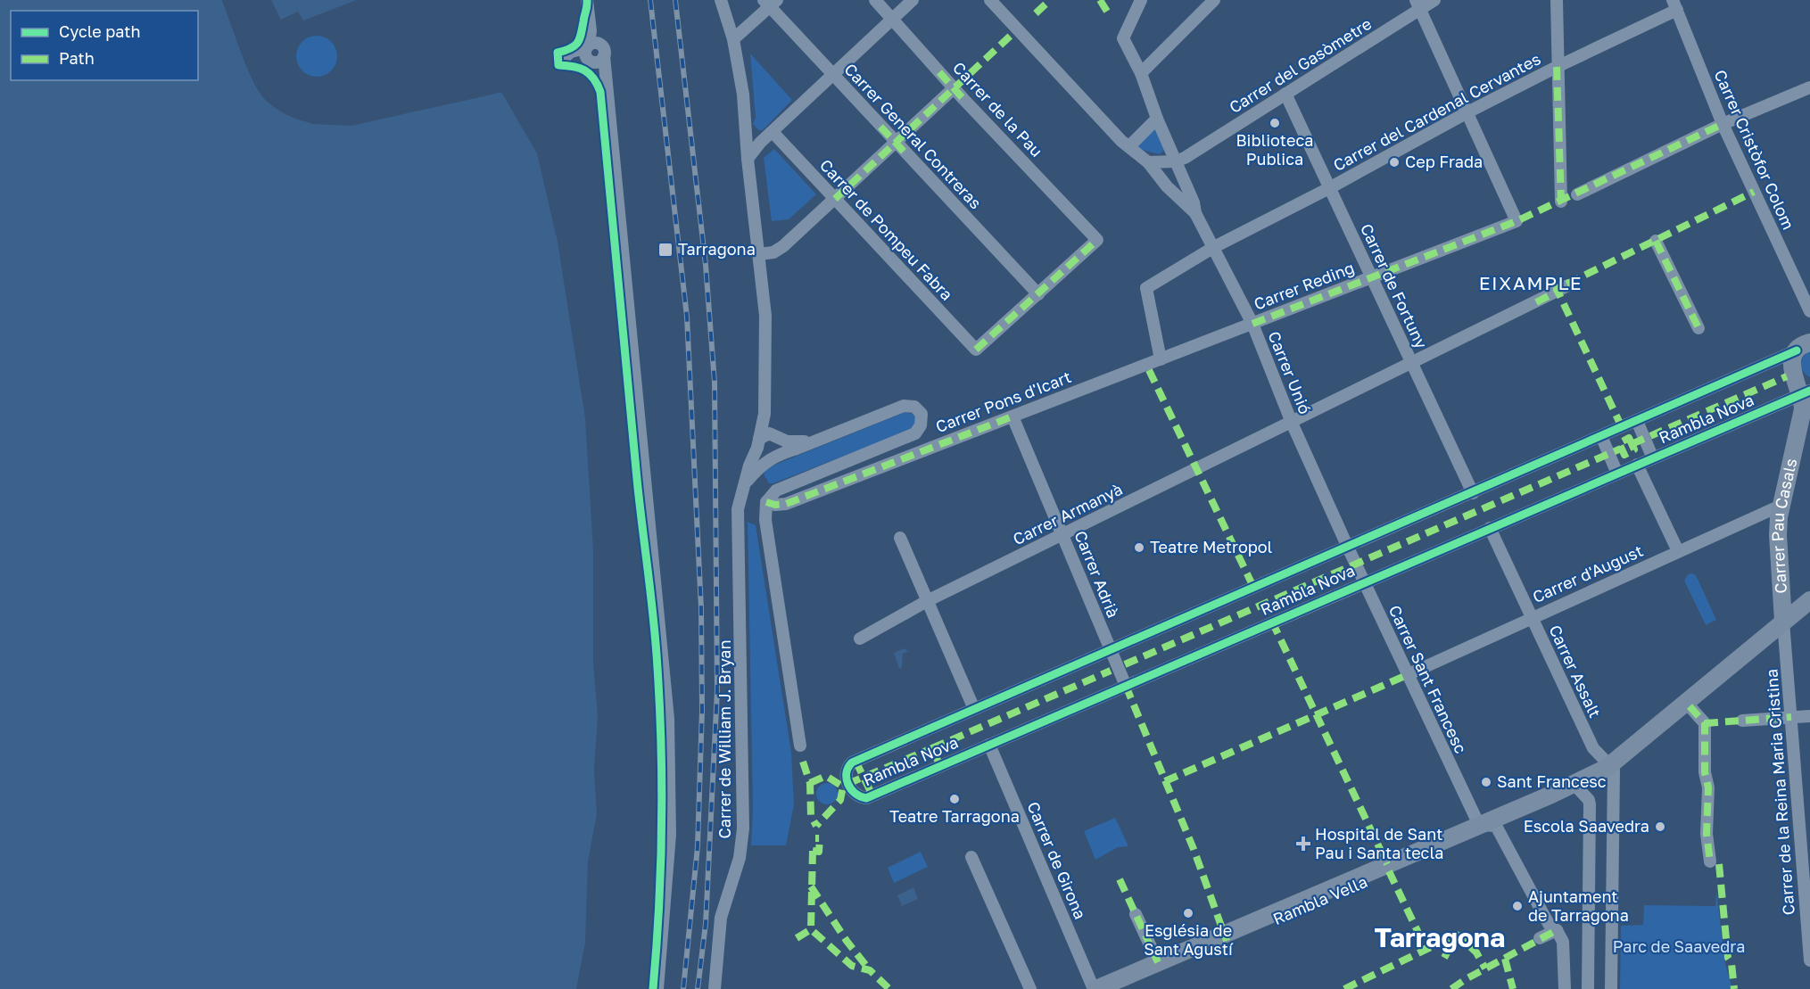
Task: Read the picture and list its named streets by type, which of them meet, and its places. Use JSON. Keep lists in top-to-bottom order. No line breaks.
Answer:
{"streets":{"main road":["Carrer Pau Casals","Rambla Vella"],"street":["Carrer del Gasòmetre","Carrer de la Pau","Carrer del Cardenal Cervantes","Carrer General Contreras","Carrer Cristòfor Colom","Carrer de Pompeu Fabra","Carrer Reding","Carrer de Fortuny","Carrer Unió","Carrer Pons d'Icart","Rambla Nova","Carrer Armanyà","Carrer Adrià","Carrer d'August","Carrer Assalt","Carrer Sant Francesc","Carrer de William J. Bryan","Carrer de la Reina Maria Cristina","Carrer de Girona"]},"crossings":[["Carrer del Gasòmetre","Carrer de Fortuny"],["Carrer del Gasòmetre","Carrer Unió"],["Carrer de la Pau","Carrer General Contreras"],["Carrer de la Pau","Carrer de Pompeu Fabra"],["Carrer del Cardenal Cervantes","Carrer Cristòfor Colom"],["Carrer del Cardenal Cervantes","Carrer Reding"],["Carrer del Cardenal Cervantes","Carrer de Fortuny"],["Carrer del Cardenal Cervantes","Carrer Unió"],["Carrer del Cardenal Cervantes","Carrer Pons d'Icart"],["Carrer General Contreras","Carrer de Pompeu Fabra"],["Carrer Reding","Carrer de Fortuny"],["Carrer Reding","Carrer Unió"],["Carrer Reding","Carrer Pons d'Icart"],["Carrer de Fortuny","Rambla Nova"],["Carrer de Fortuny","Carrer Armanyà"],["Carrer Unió","Carrer Pons d'Icart"],["Carrer Unió","Rambla Nova"],["Carrer Unió","Carrer Armanyà"],["Carrer Unió","Carrer Sant Francesc"],["Carrer Pons d'Icart","Carrer Adrià"],["Rambla Nova","Carrer Pau Casals"],["Rambla Nova","Carrer Adrià"],["Rambla Nova","Carrer Assalt"],["Rambla Nova","Carrer Sant Francesc"],["Rambla Nova","Carrer de Girona"],["Carrer Armanyà","Carrer Adrià"],["Carrer Pau Casals","Carrer d'August"],["Carrer Pau Casals","Carrer de la Reina Maria Cristina"],["Carrer d'August","Carrer Assalt"],["Carrer d'August","Carrer Sant Francesc"],["Carrer Assalt","Rambla Vella"],["Carrer Sant Francesc","Rambla Vella"],["Carrer de Girona","Rambla Vella"]],"districts":["EIXAMPLE","Tarragona"],"parks":["Parc de Saavedra"],"places":{"other":["Biblioteca Publica","Cep Frada","Teatre Metropol","Sant Francesc","Teatre Tarragona","Escola Saavedra","Ajuntament de Tarragona","Església de Sant Agustí"],"transit":["Tarragona"],"health":["Hospital de Sant Pau i Santa tecla"]},"legend":["Cycle path","Path"]}
